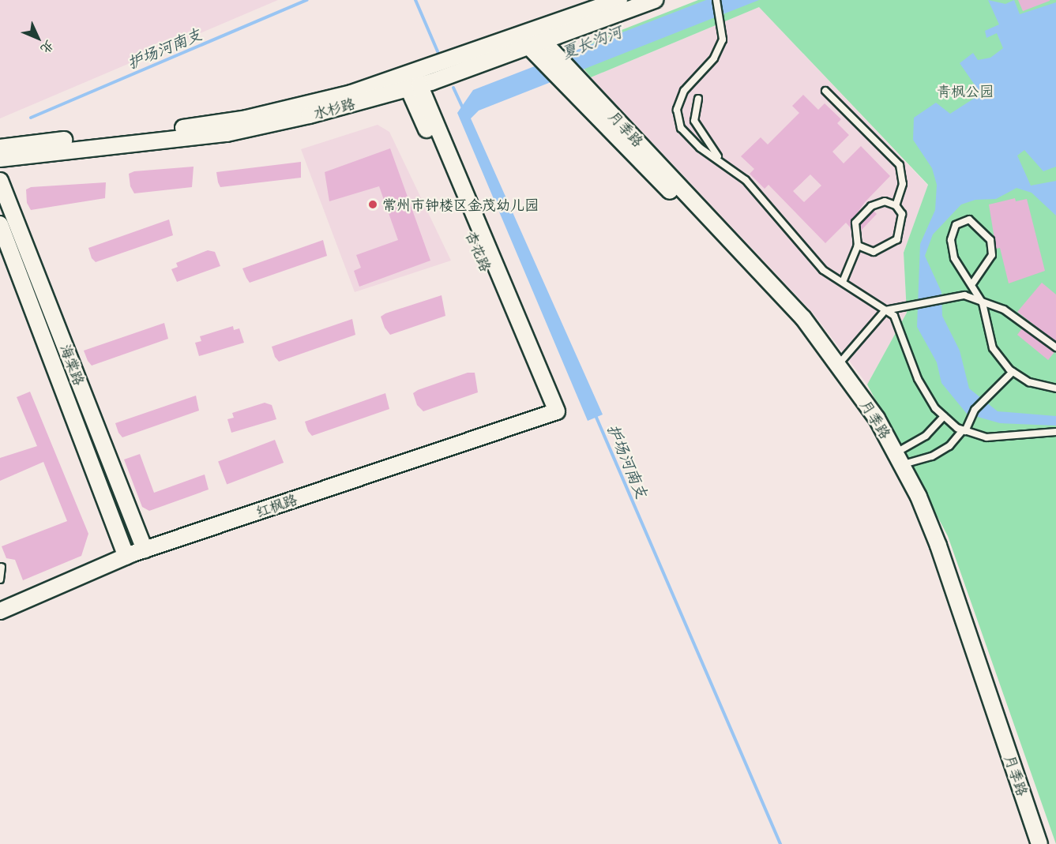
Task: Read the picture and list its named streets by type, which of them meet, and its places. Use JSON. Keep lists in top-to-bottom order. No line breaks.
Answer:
{"streets":{"street":["水杉路","月季路","杏花路","海棠路","红枫路"]},"crossings":[["水杉路","杏花路"],["杏花路","红枫路"],["海棠路","红枫路"]],"water":["夏长沟河","护场河南支"],"parks":["青枫公园"],"places":["常州市钟楼区金茂幼儿园"],"north":"bottom right"}
